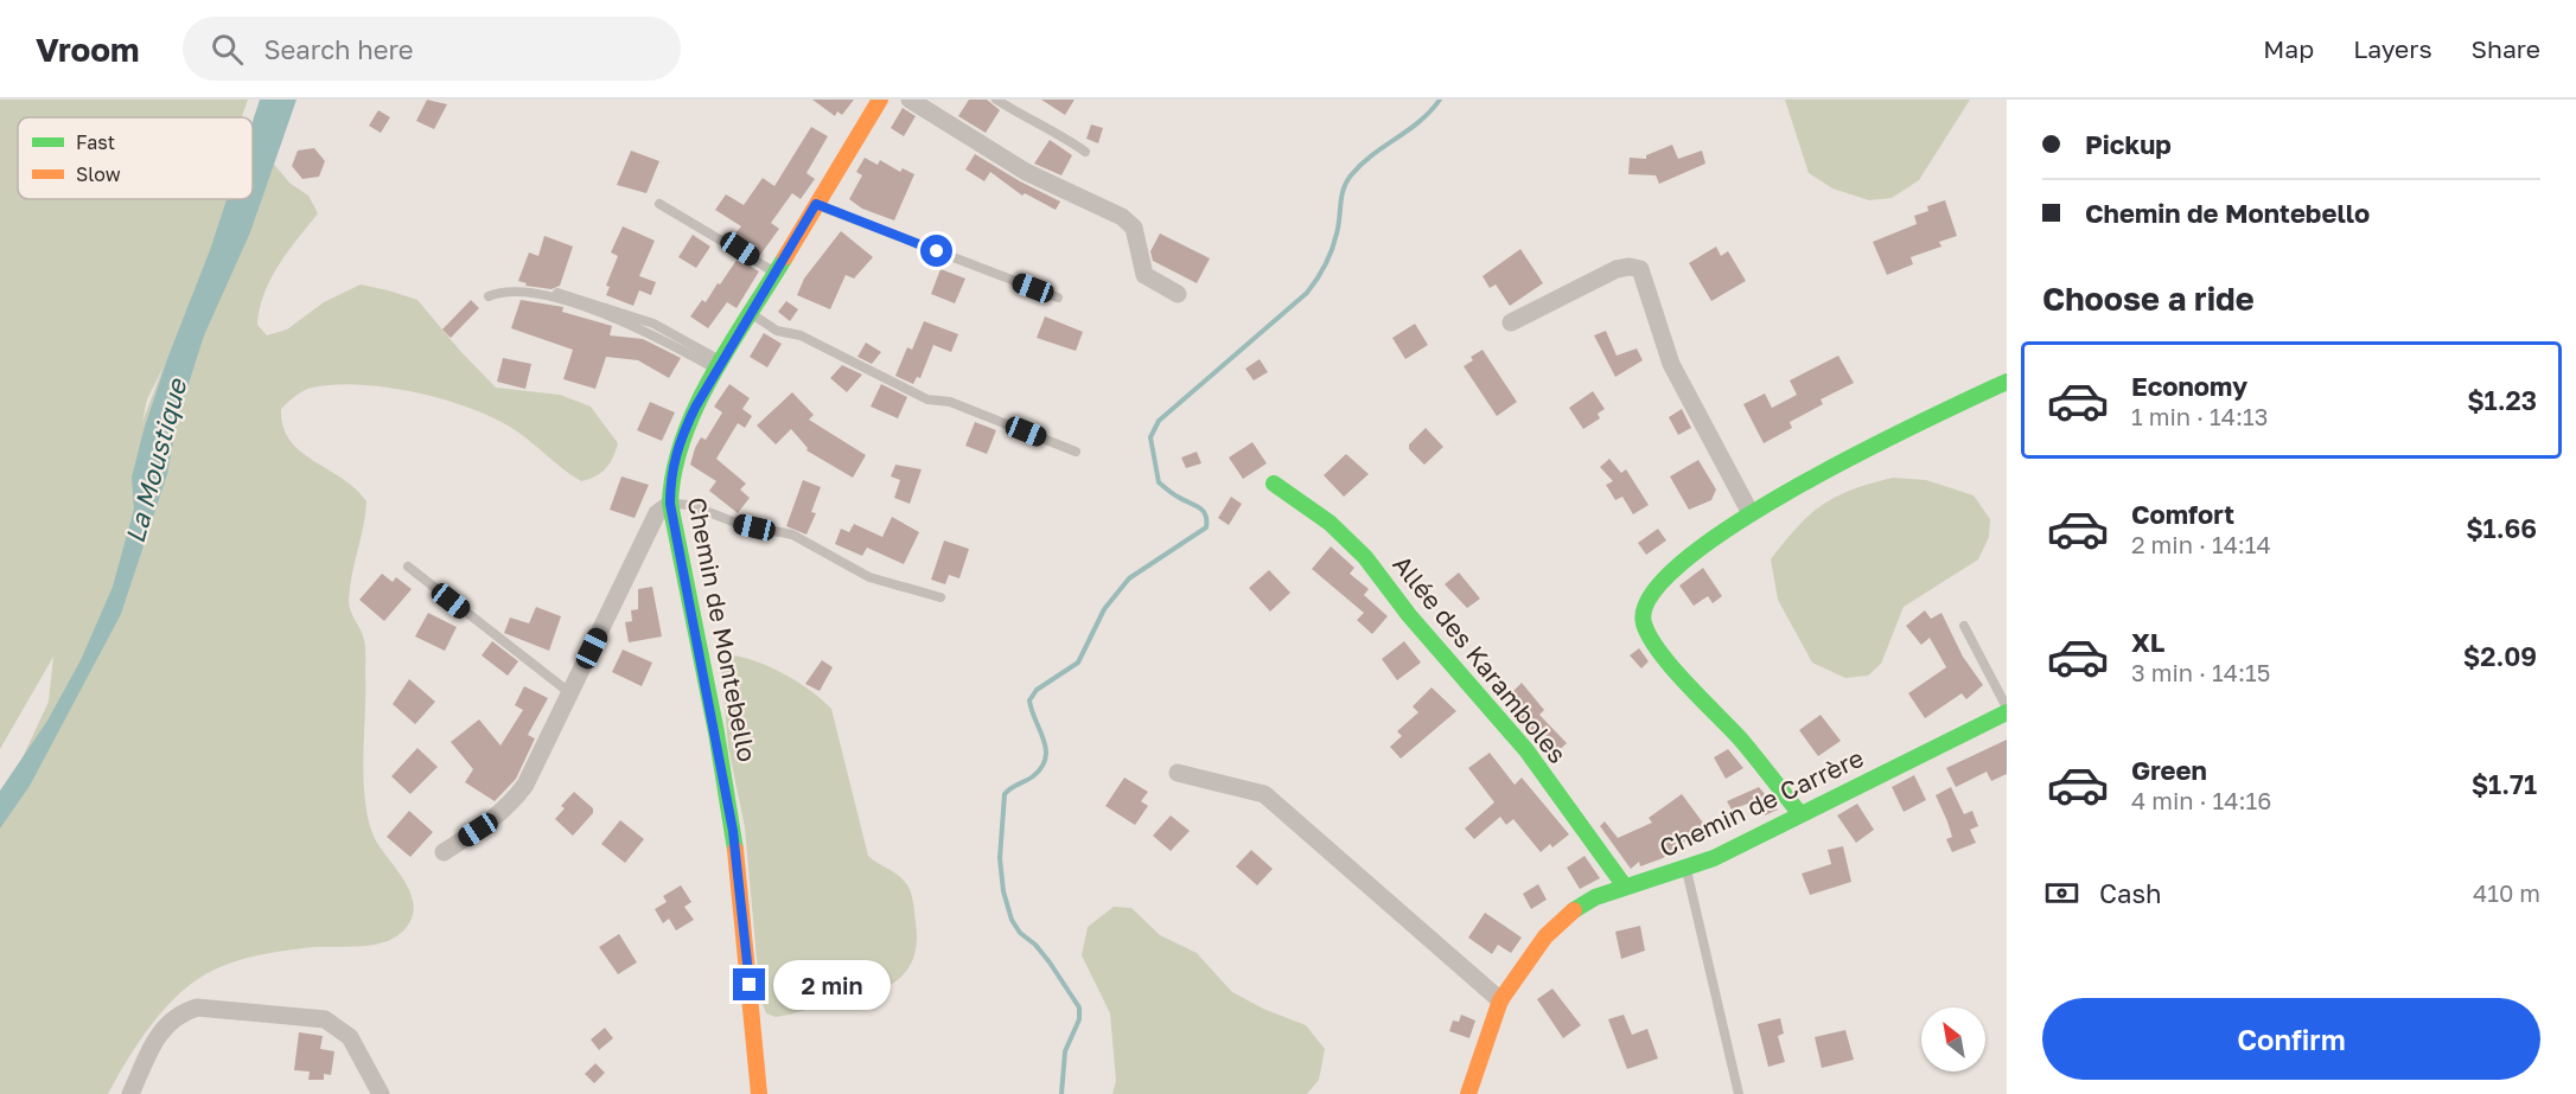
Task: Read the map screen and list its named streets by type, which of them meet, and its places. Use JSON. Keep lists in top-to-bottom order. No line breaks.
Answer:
{"streets":{"street":["Chemin de Montebello","Allée des Karamboles","Chemin de Carrère"]},"crossings":[["Allée des Karamboles","Chemin de Carrère"]],"water":["La Moustique"],"legend":["Fast","Slow"],"north":"top left","page":{"header":"Vroom","search":"Search here","nav":["Map","Layers","Share"],"banner":["Pickup","Chemin de Montebello"],"heading":"Choose a ride","list":[{"name":"Economy","note":"1 min · 14:13","value":"$1.23"},{"name":"Comfort","note":"2 min · 14:14","value":"$1.66"},{"name":"XL","note":"3 min · 14:15","value":"$2.09"},{"name":"Green","note":"4 min · 14:16","value":"$1.71"}],"pay":["Cash","410 m"],"bubble":"2 min","buttons":"Confirm"}}
